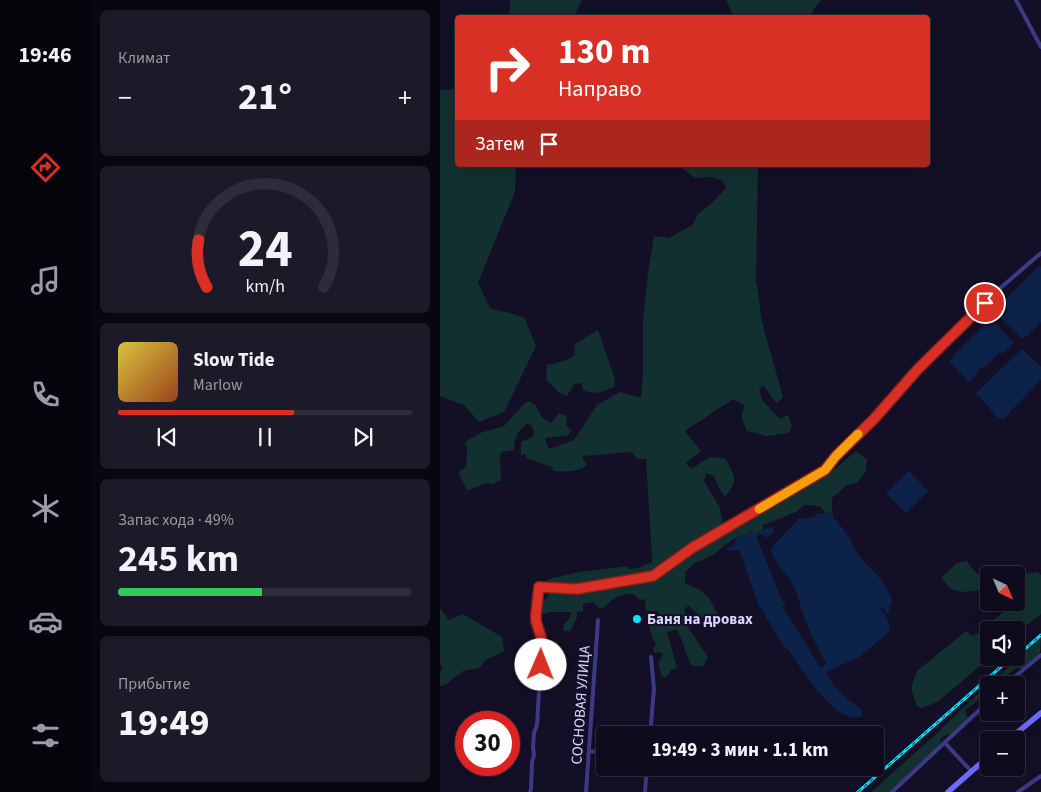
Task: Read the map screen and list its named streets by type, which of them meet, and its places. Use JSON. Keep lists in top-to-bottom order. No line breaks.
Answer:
{"streets":{"street":["СОСНОВАЯ УЛИЦА"]},"places":["Баня на дровах"],"north":"bottom right","page":{"tabs":"19:46","tile":["Климат",["Запас хода · 49%","245 km"],["Прибытие","19:49"]],"turn":["130 m","Направо"],"heat":["−","21°","+"],"then":"Затем","song":["Slow Tide","Marlow"],"map_buttons":["+","−"],"limit":"30","trip":"19:49 · 3 мин · 1.1 km","gauge":["24","km/h"]}}
